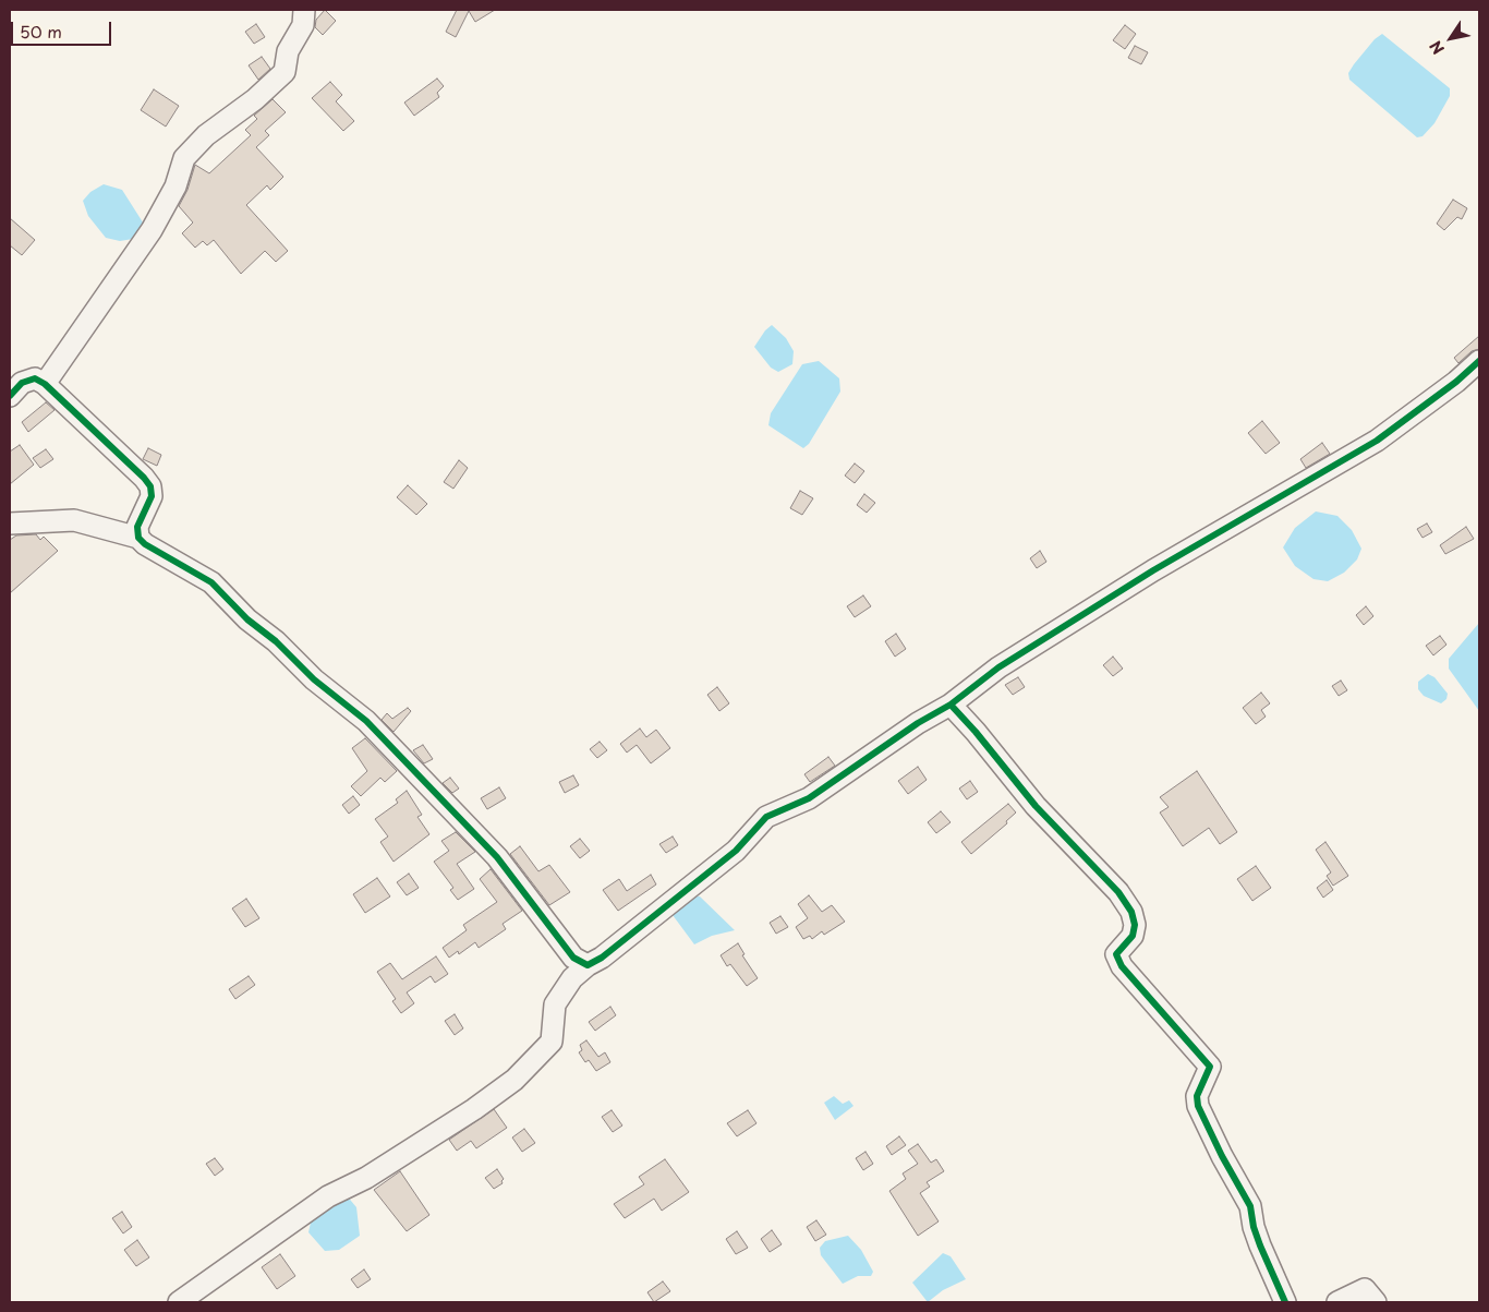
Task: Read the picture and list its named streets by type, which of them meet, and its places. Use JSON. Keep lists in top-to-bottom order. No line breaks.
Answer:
{"scale_bar":"50 m","north":"bottom left"}
